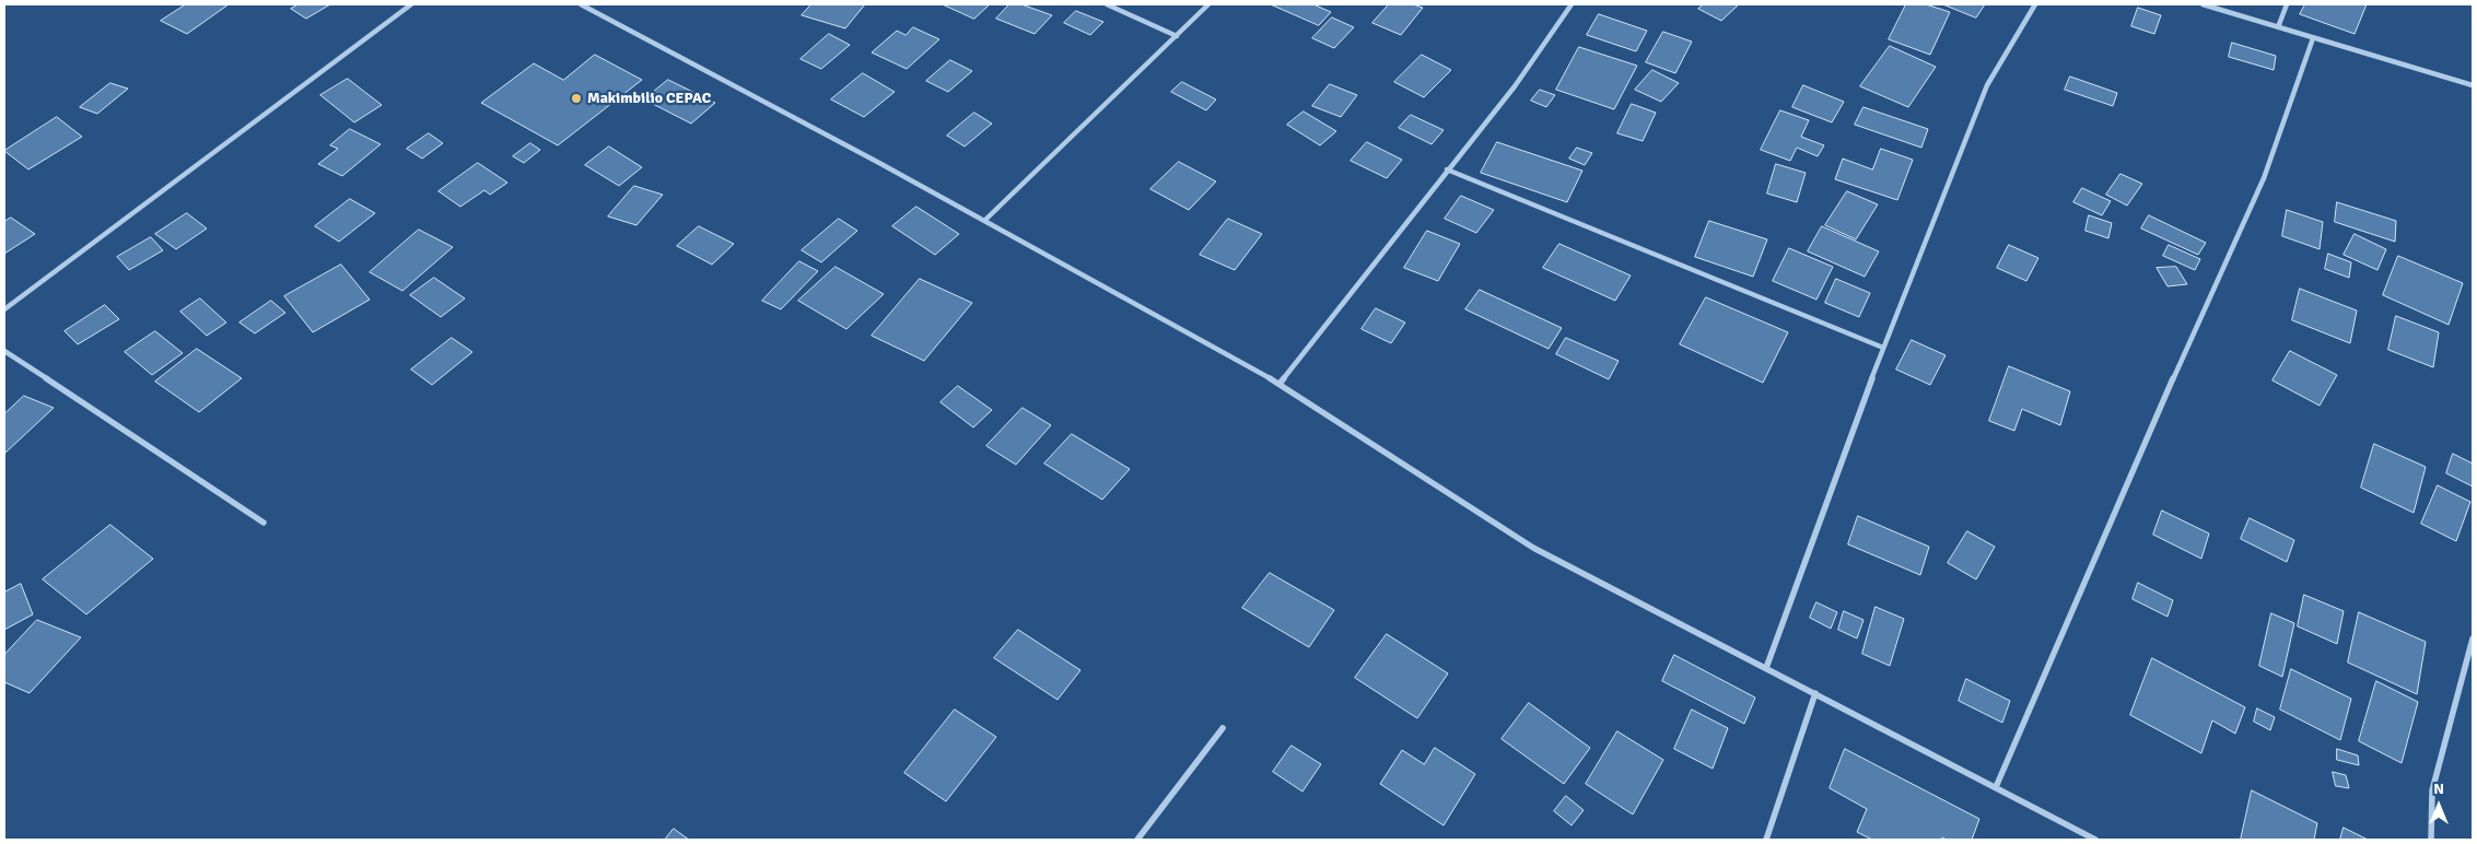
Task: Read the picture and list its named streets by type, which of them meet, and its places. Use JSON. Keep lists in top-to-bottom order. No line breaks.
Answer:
{"places":["Makimbilio CEPAC"],"north":"top"}
